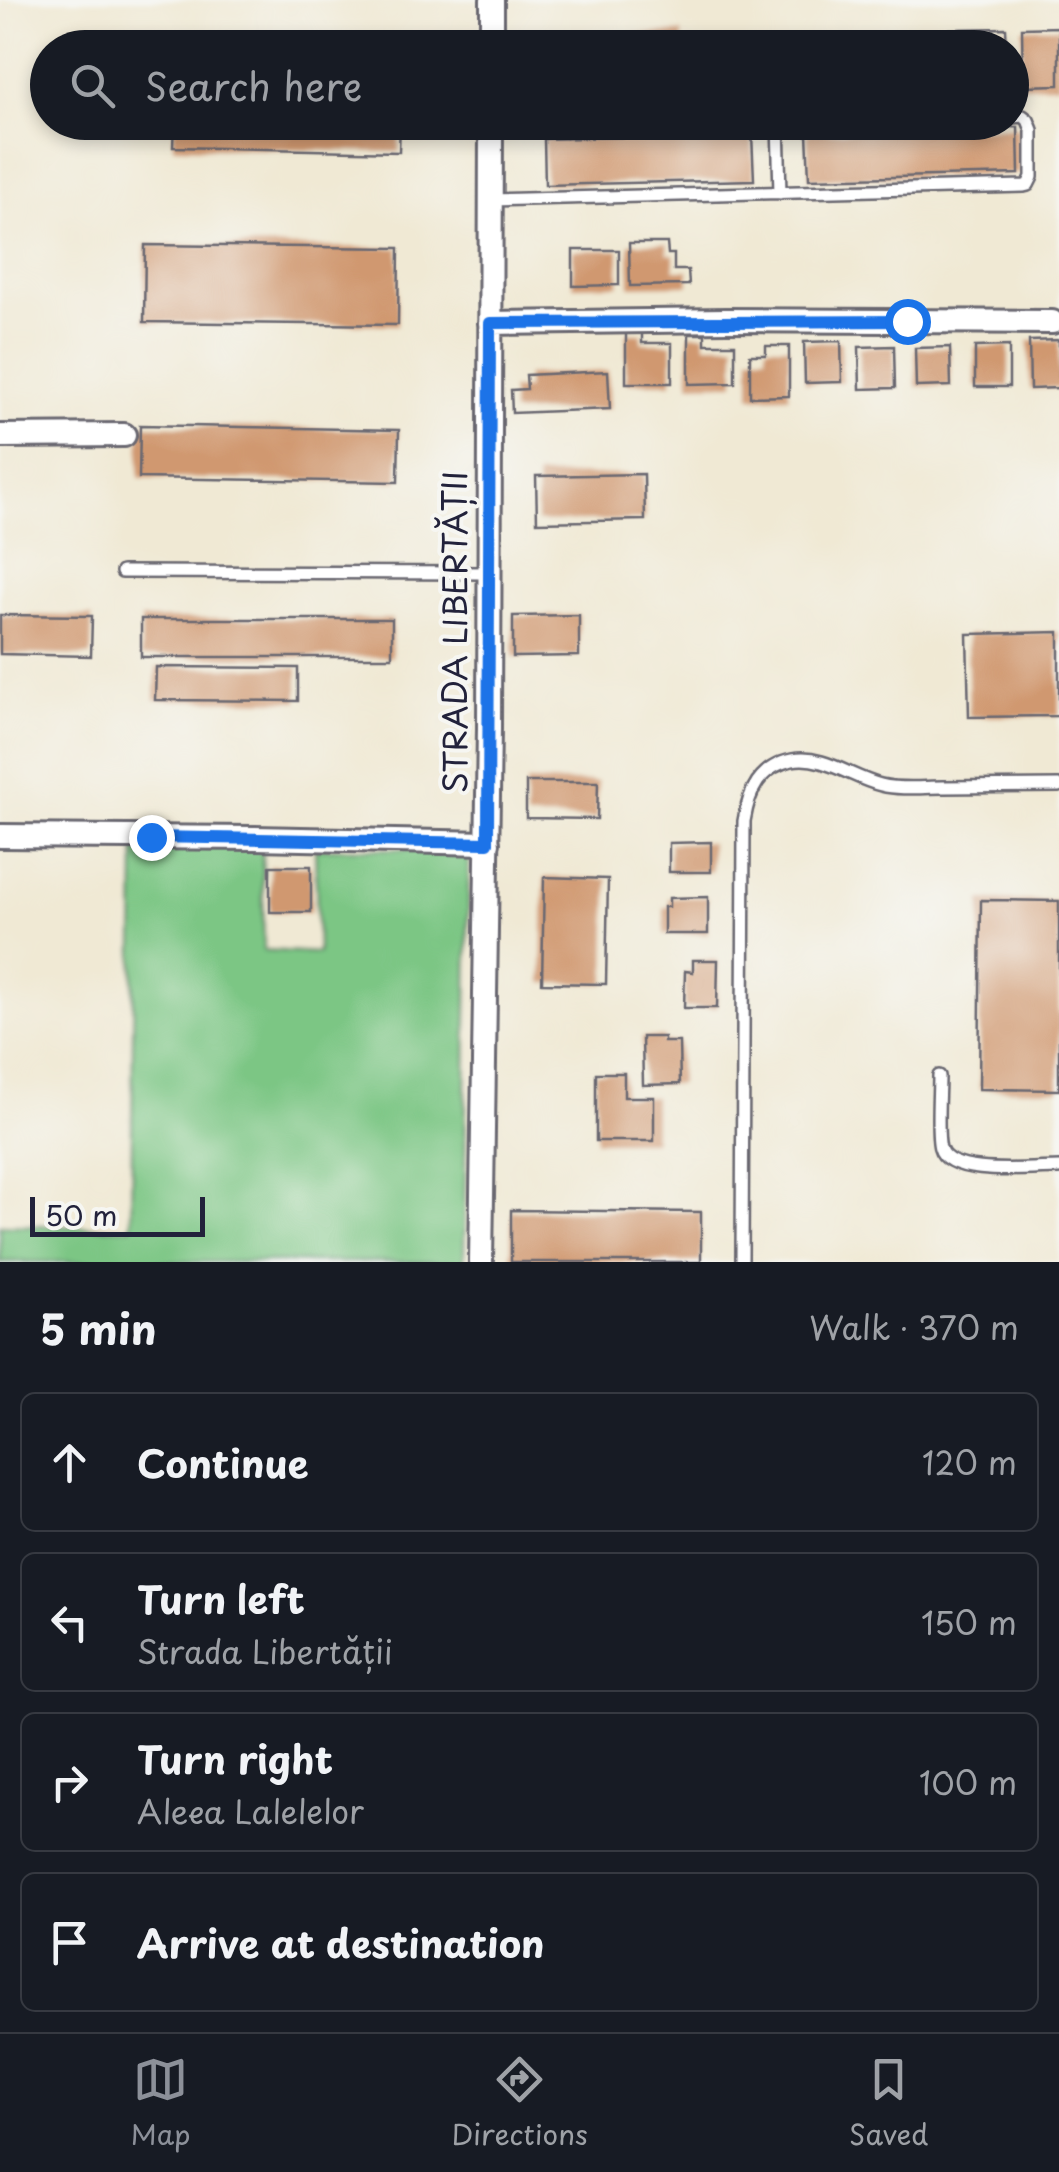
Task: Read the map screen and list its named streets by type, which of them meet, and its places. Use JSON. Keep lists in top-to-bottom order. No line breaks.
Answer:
{"streets":{"street":["STRADA LIBERTĂȚII"]},"scale_bar":"50 m","page":{"search":"Search here","scale":"50 m","heading":["5 min","Walk · 370 m"],"list":[["Continue","120 m"],["Turn left","Strada Libertății","150 m"],["Turn right","Aleea Lalelelor","100 m"],"Arrive at destination"],"nav":["Map","Directions","Saved"]}}
